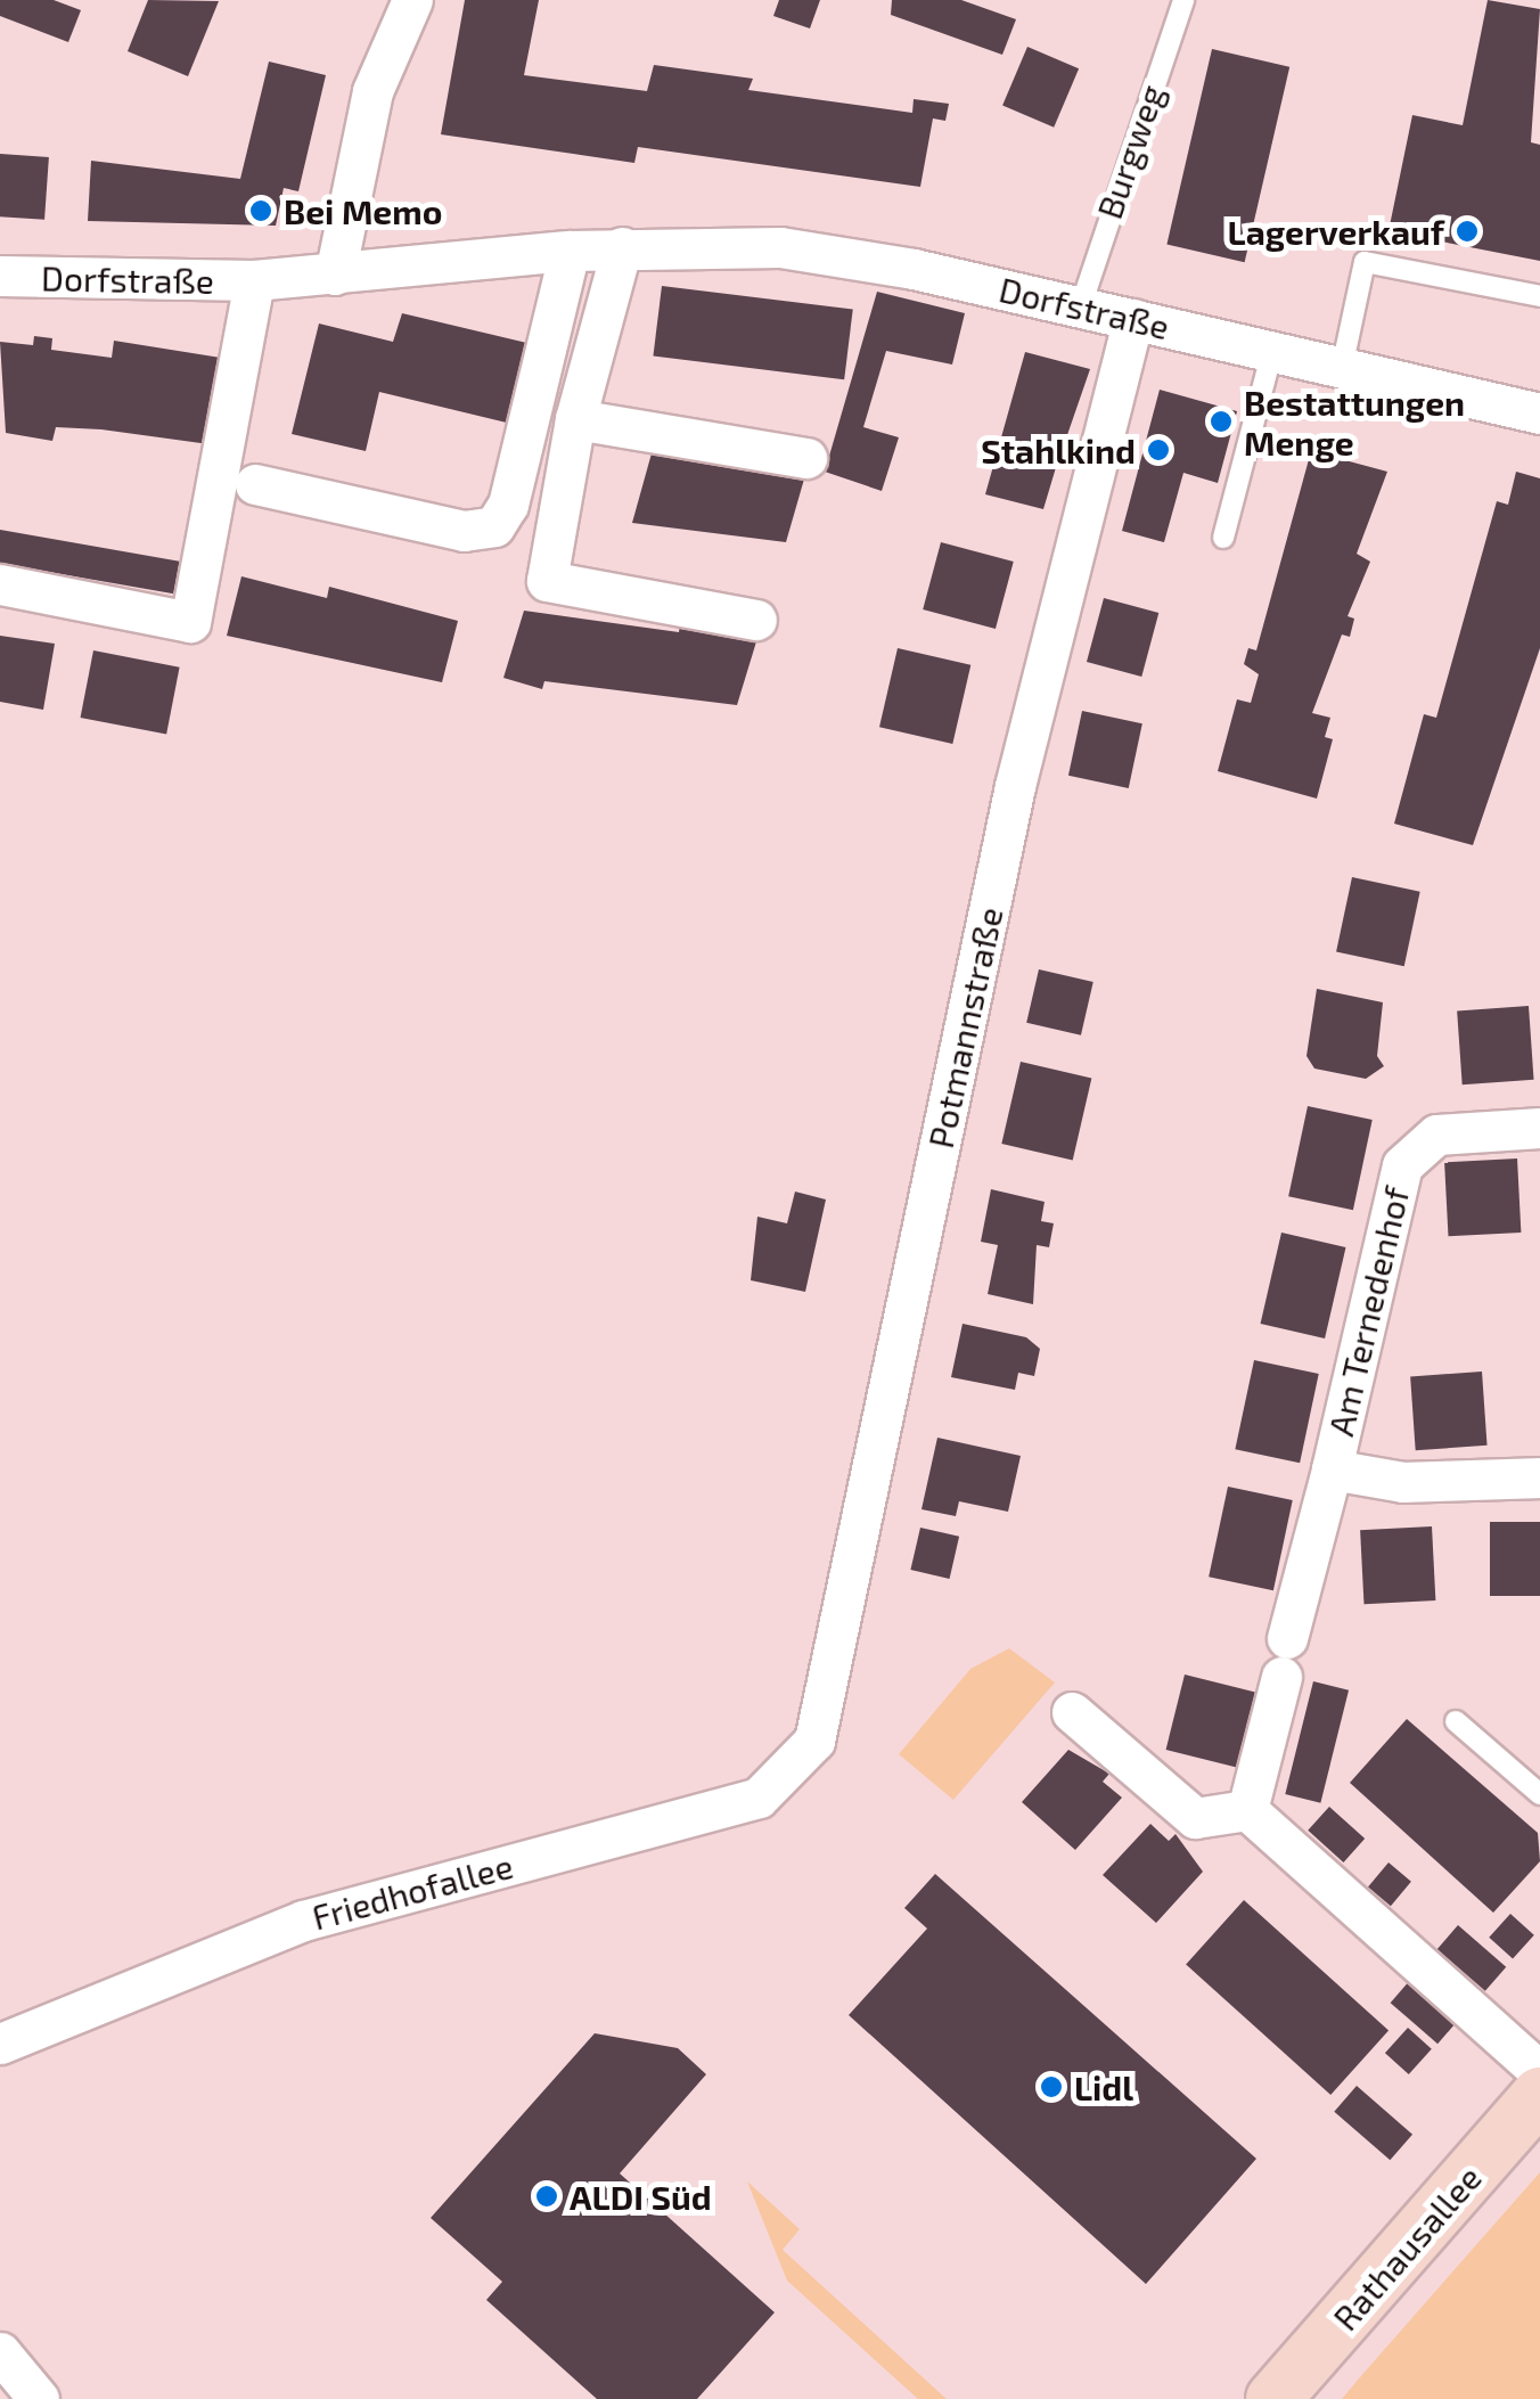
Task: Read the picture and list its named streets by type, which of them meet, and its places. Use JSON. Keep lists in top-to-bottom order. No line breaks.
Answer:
{"streets":{"main road":["Rathausallee"],"street":["Dorfstraße","Potmannstraße","Am Ternedenhof","Friedhofallee"],"lane":["Burgweg"]},"crossings":[["Burgweg","Dorfstraße"],["Dorfstraße","Potmannstraße"],["Potmannstraße","Friedhofallee"]],"places":["Bei Memo","Lagerverkauf","Bestattungen Menge","Stahlkind","Lidl","ALDI Süd"]}
